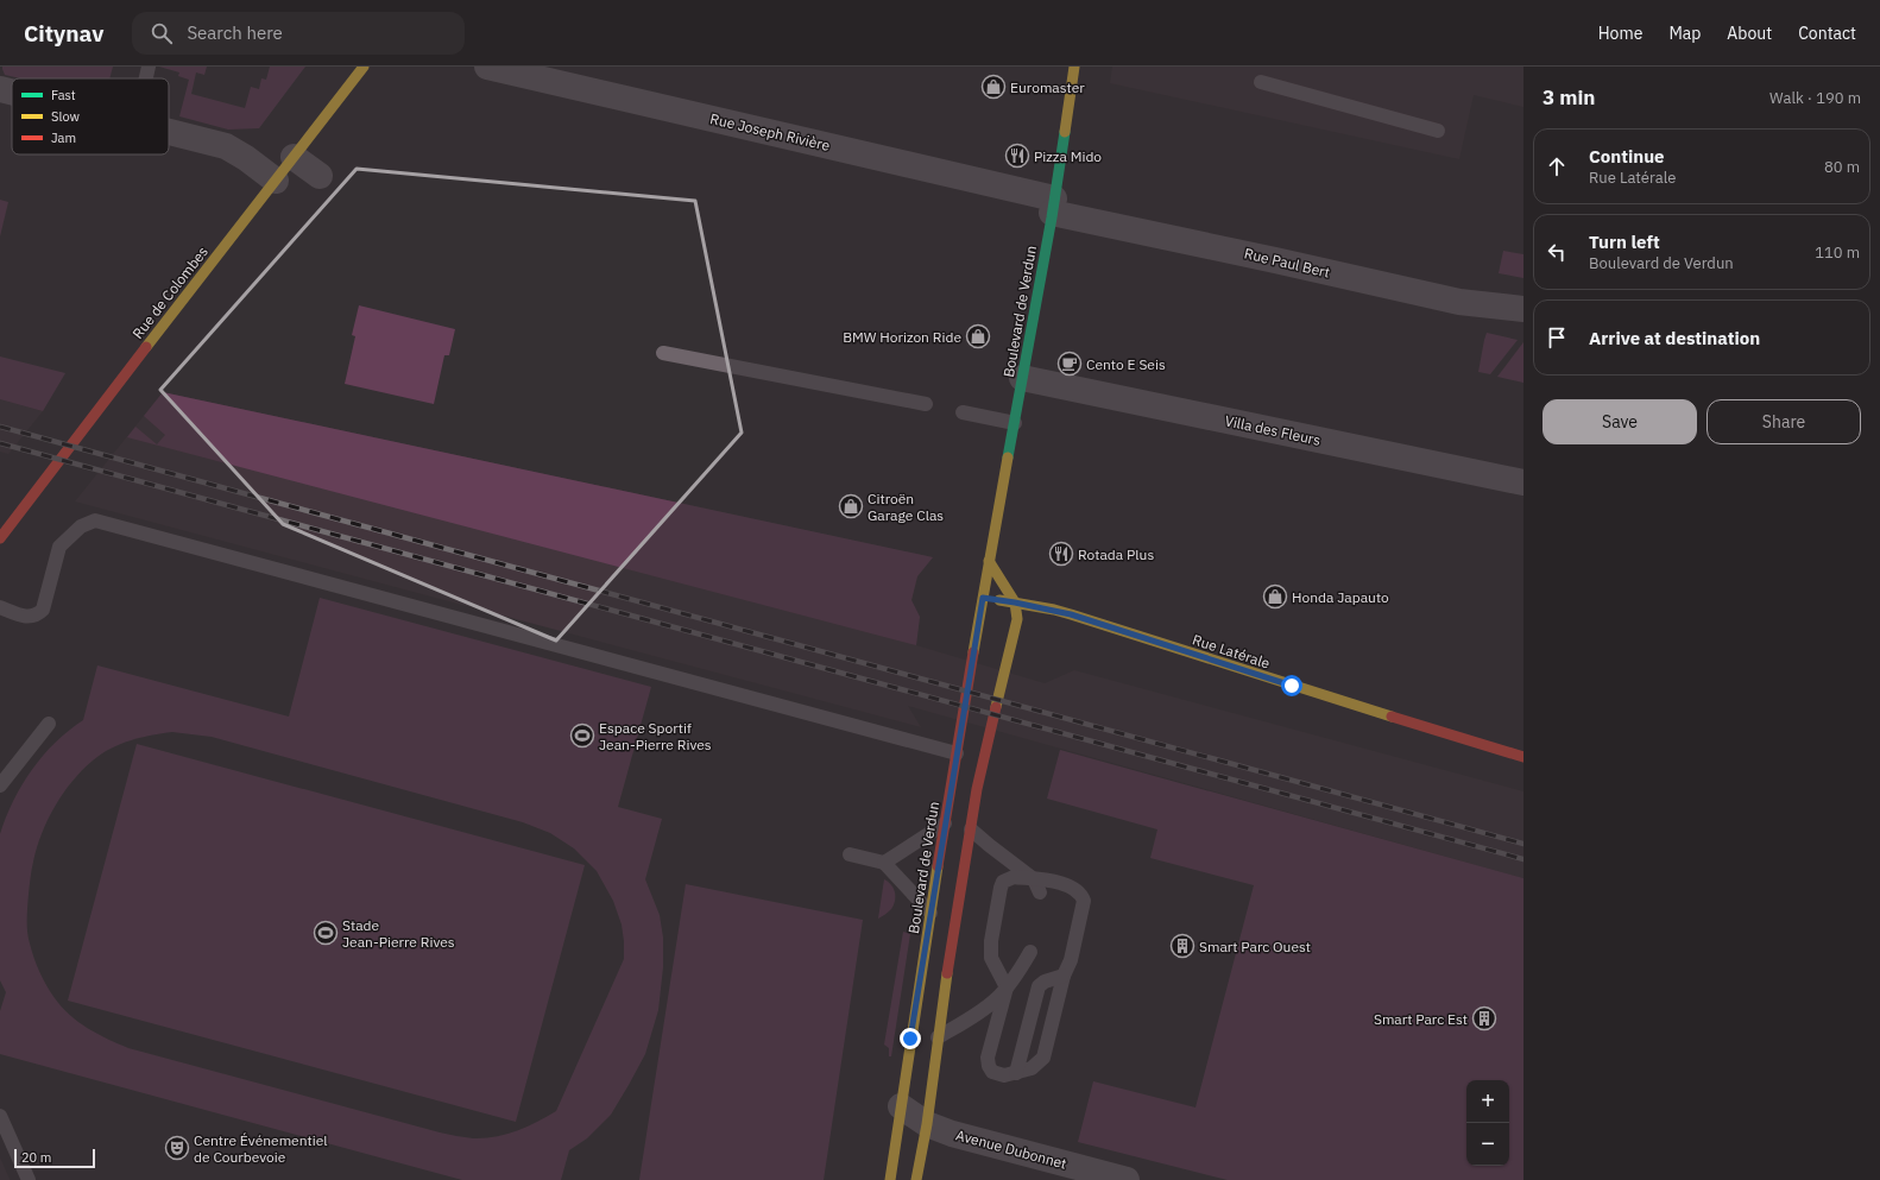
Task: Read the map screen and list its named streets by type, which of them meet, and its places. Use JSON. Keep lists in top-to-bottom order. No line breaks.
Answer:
{"streets":{"main road":["Rue de Colombes","Boulevard de Verdun","Rue Latérale"],"street":["Rue Joseph Rivière","Rue Paul Bert","Villa des Fleurs","Avenue Dubonnet"]},"crossings":[["Rue Joseph Rivière","Rue Paul Bert"],["Rue Joseph Rivière","Boulevard de Verdun"],["Rue Paul Bert","Boulevard de Verdun"],["Boulevard de Verdun","Villa des Fleurs"],["Boulevard de Verdun","Rue Latérale"],["Boulevard de Verdun","Avenue Dubonnet"]],"places":{"shop":["Euromaster","BMW Horizon Ride","Citroën Garage Clas","Honda Japauto"],"restaurant":["Pizza Mido","Rotada Plus"],"cafe":["Cento E Seis"],"sports":["Espace Sportif Jean-Pierre Rives","Stade Jean-Pierre Rives"],"building":["Smart Parc Ouest","Smart Parc Est"],"theatre":["Centre Événementiel de Courbevoie"]},"legend":["Fast","Slow","Jam"],"scale_bar":"20 m","page":{"header":"Citynav","search":"Search here","nav":["Home","Map","About","Contact"],"heading":["3 min","Walk · 190 m"],"list":[["Continue","Rue Latérale","80 m"],["Turn left","Boulevard de Verdun","110 m"],"Arrive at destination"],"buttons":["Save","Share"],"map_buttons":["+","−"],"scale":"20 m"}}
